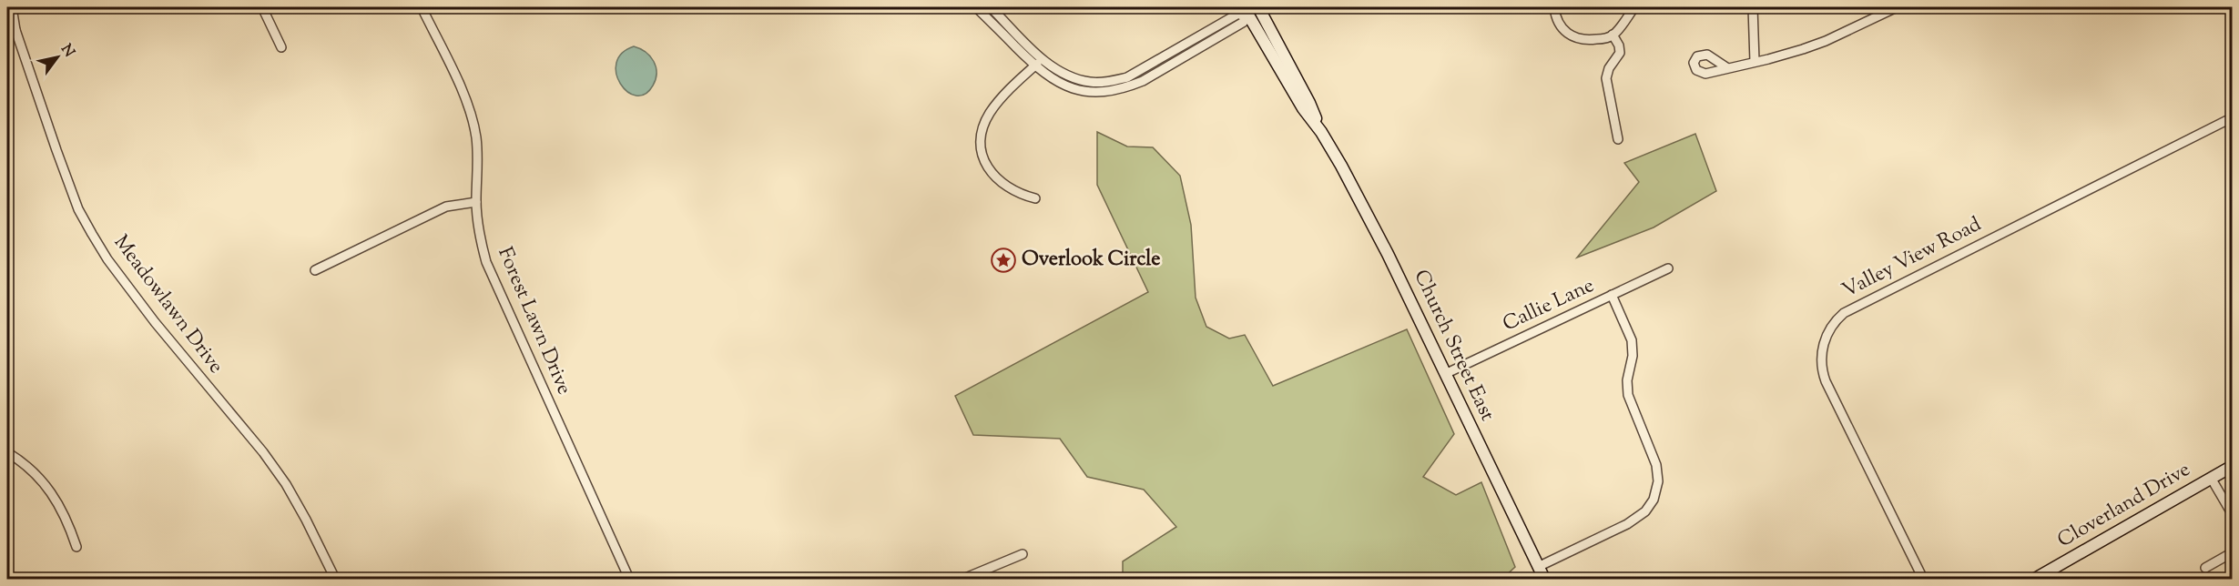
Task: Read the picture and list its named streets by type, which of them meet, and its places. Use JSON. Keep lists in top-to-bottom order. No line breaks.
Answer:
{"streets":{"main road":["Church Street East","Cloverland Drive"],"street":["Valley View Road","Meadowlawn Drive","Callie Lane","Forest Lawn Drive"]},"crossings":[["Callie Lane","Church Street East"]],"places":{"place":["Overlook Circle"]},"north":"top right"}
